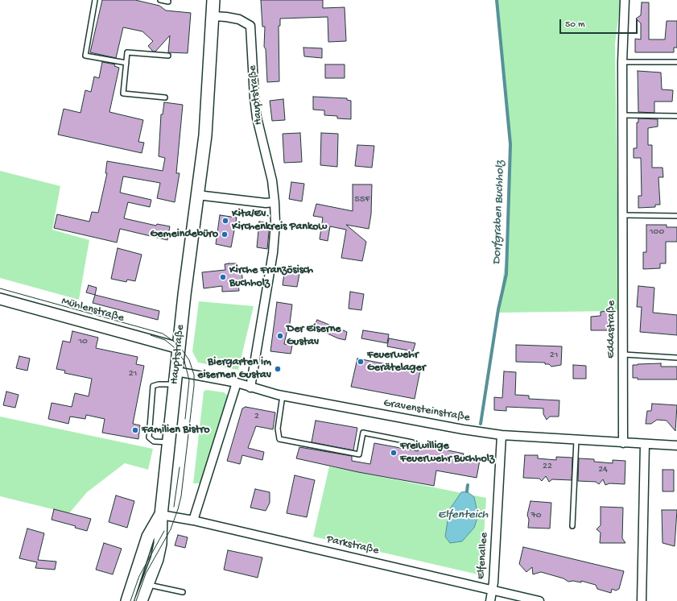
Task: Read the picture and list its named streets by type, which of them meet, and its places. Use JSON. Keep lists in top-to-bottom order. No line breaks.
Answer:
{"streets":{"main road":["Hauptstraße"],"street":["Mühlenstraße","Eddastraße","Gravensteinstraße","Parkstraße","Elfenallee"]},"crossings":[["Hauptstraße","Mühlenstraße"],["Hauptstraße","Gravensteinstraße"],["Hauptstraße","Parkstraße"],["Eddastraße","Gravensteinstraße"],["Gravensteinstraße","Elfenallee"],["Parkstraße","Elfenallee"]],"water":["Dorfgraben Buchholz","Elfenteich"],"places":["Kita/Ev. Kirchenkreis Pankow","Gemeindebüro","Kirche Französisch Buchholz","Der Eiserne Gustav","Feuerwehr Gerätelager","Biergarten im eisernen Gustav","Familien Bistro","Freiwillige Feuerwehr Buchholz"],"house_numbers":["55F","100","10","21","21","2","22","24","70"],"scale_bar":"50 m"}
